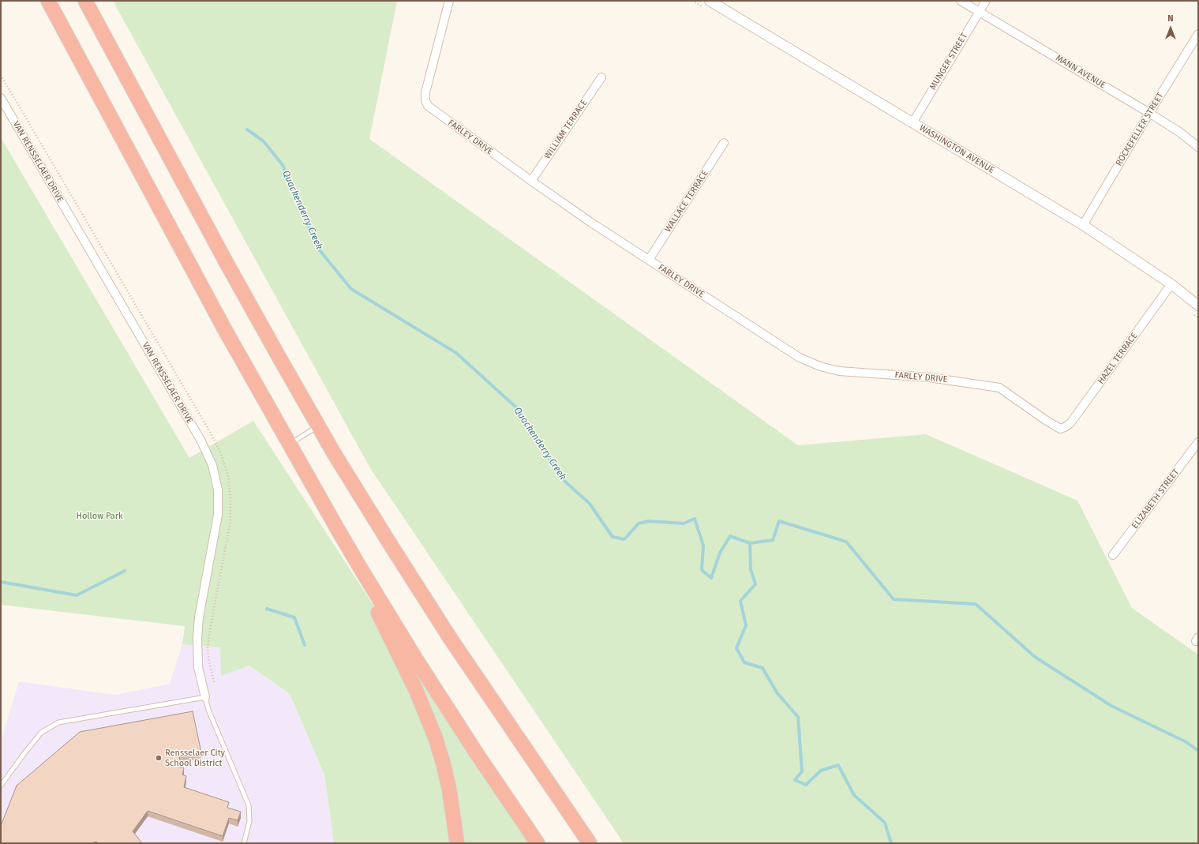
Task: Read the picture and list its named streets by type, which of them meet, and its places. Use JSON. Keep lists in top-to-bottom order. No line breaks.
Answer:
{"streets":{"street":["MUNGER STREET","MANN AVENUE","WILLIAM TERRACE","ROCKEFELLER STREET","FARLEY DRIVE","WASHINGTON AVENUE","VAN RENSSELAER DRIVE","WALLACE TERRACE","HAZEL TERRACE","ELIZABETH STREET"]},"crossings":[["MUNGER STREET","MANN AVENUE"],["MUNGER STREET","WASHINGTON AVENUE"],["MANN AVENUE","ROCKEFELLER STREET"],["WILLIAM TERRACE","FARLEY DRIVE"],["ROCKEFELLER STREET","WASHINGTON AVENUE"],["FARLEY DRIVE","WALLACE TERRACE"],["FARLEY DRIVE","HAZEL TERRACE"],["WASHINGTON AVENUE","HAZEL TERRACE"]],"water":["Quackenderry Creek"],"parks":["Hollow Park"],"places":["Rensselaer City School District"],"north":"top"}
